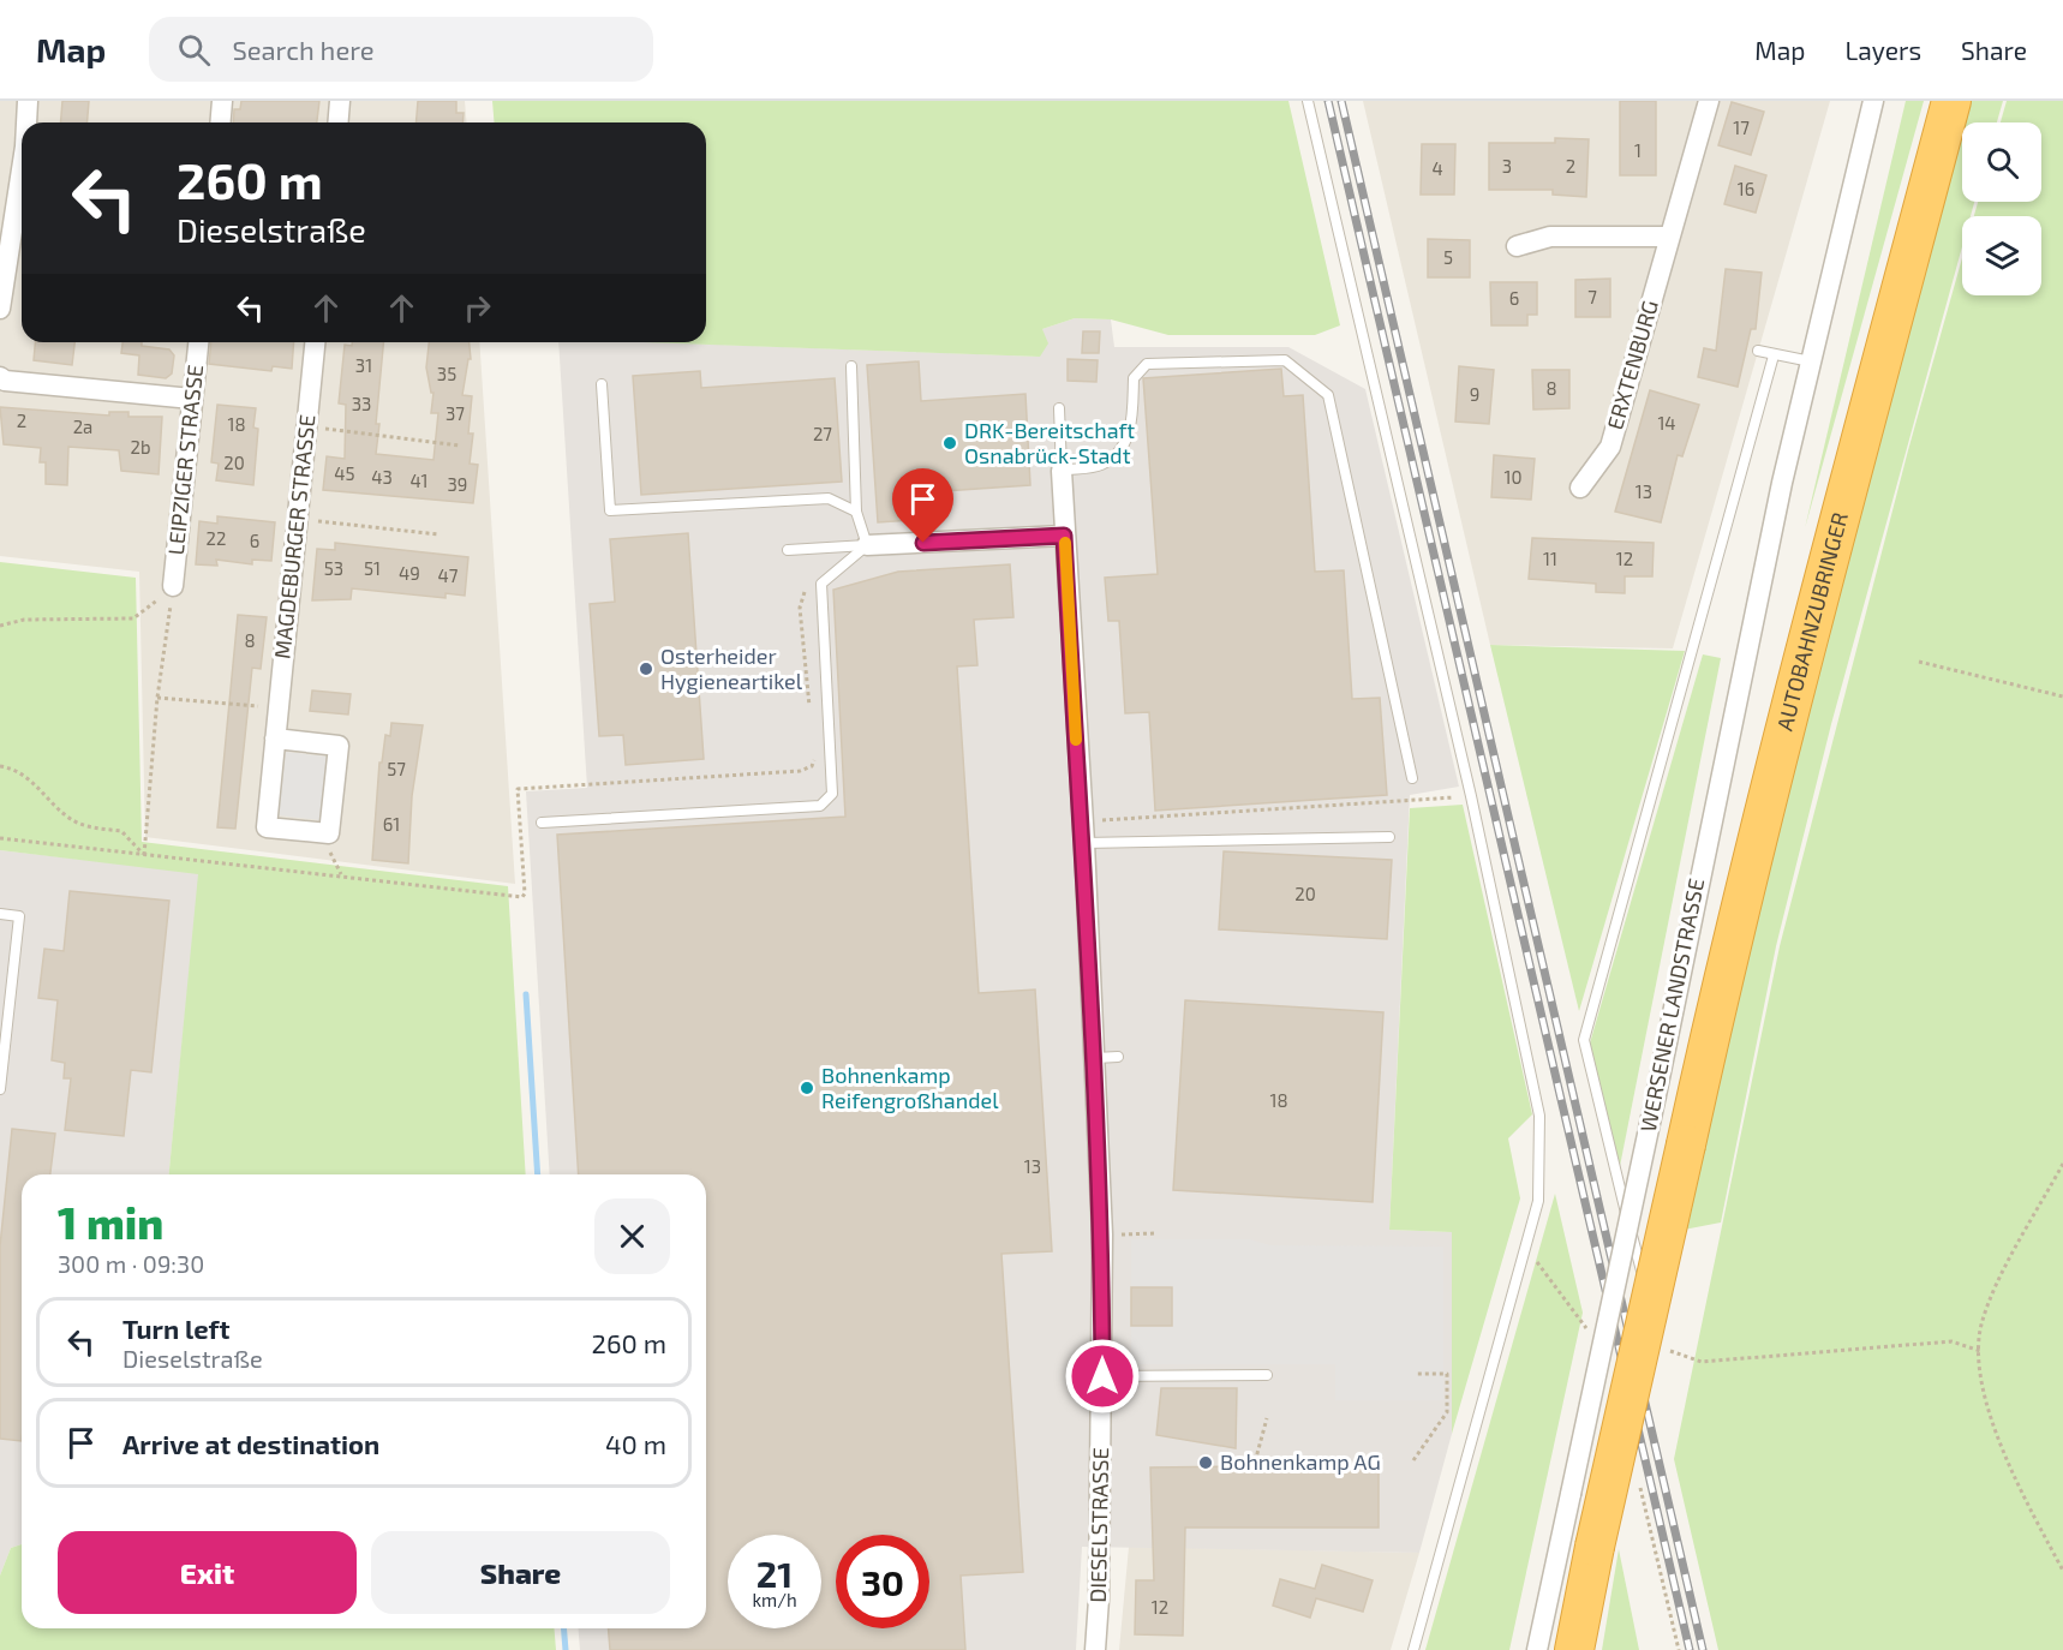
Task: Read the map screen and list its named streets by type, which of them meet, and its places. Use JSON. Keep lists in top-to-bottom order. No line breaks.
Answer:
{"streets":{"highway":["AUTOBAHNZUBRINGER"],"street":["ERXTENBURG","LEIPZIGER STRASSE","MAGDEBURGER STRASSE","WERSENER LANDSTRASSE","DIESELSTRASSE"]},"places":["DRK-Bereitschaft Osnabrück-Stadt","Osterheider Hygieneartikel","Bohnenkamp Reifengroßhandel","Bohnenkamp AG"],"house_numbers":["17","1","3","2","4","16","5","7","6","31","35","8","9","33","37","2","14","18","2a","27","2b","20","45","43","10","41","39","13","22","6","11","12","53","51","49","47","8","57","61","20","18","13","12"],"page":{"header":"Map","search":"Search here","nav":["Map","Layers","Share"],"turn":["260 m","Dieselstraße"],"heading":["1 min","300 m · 09:30"],"list":[{"name":"Turn left","note":"Dieselstraße","value":"260 m"},{"name":"Arrive at destination","value":"40 m"}],"buttons":["Exit","Share"],"speed":"21 km/h","limit":"30"}}
